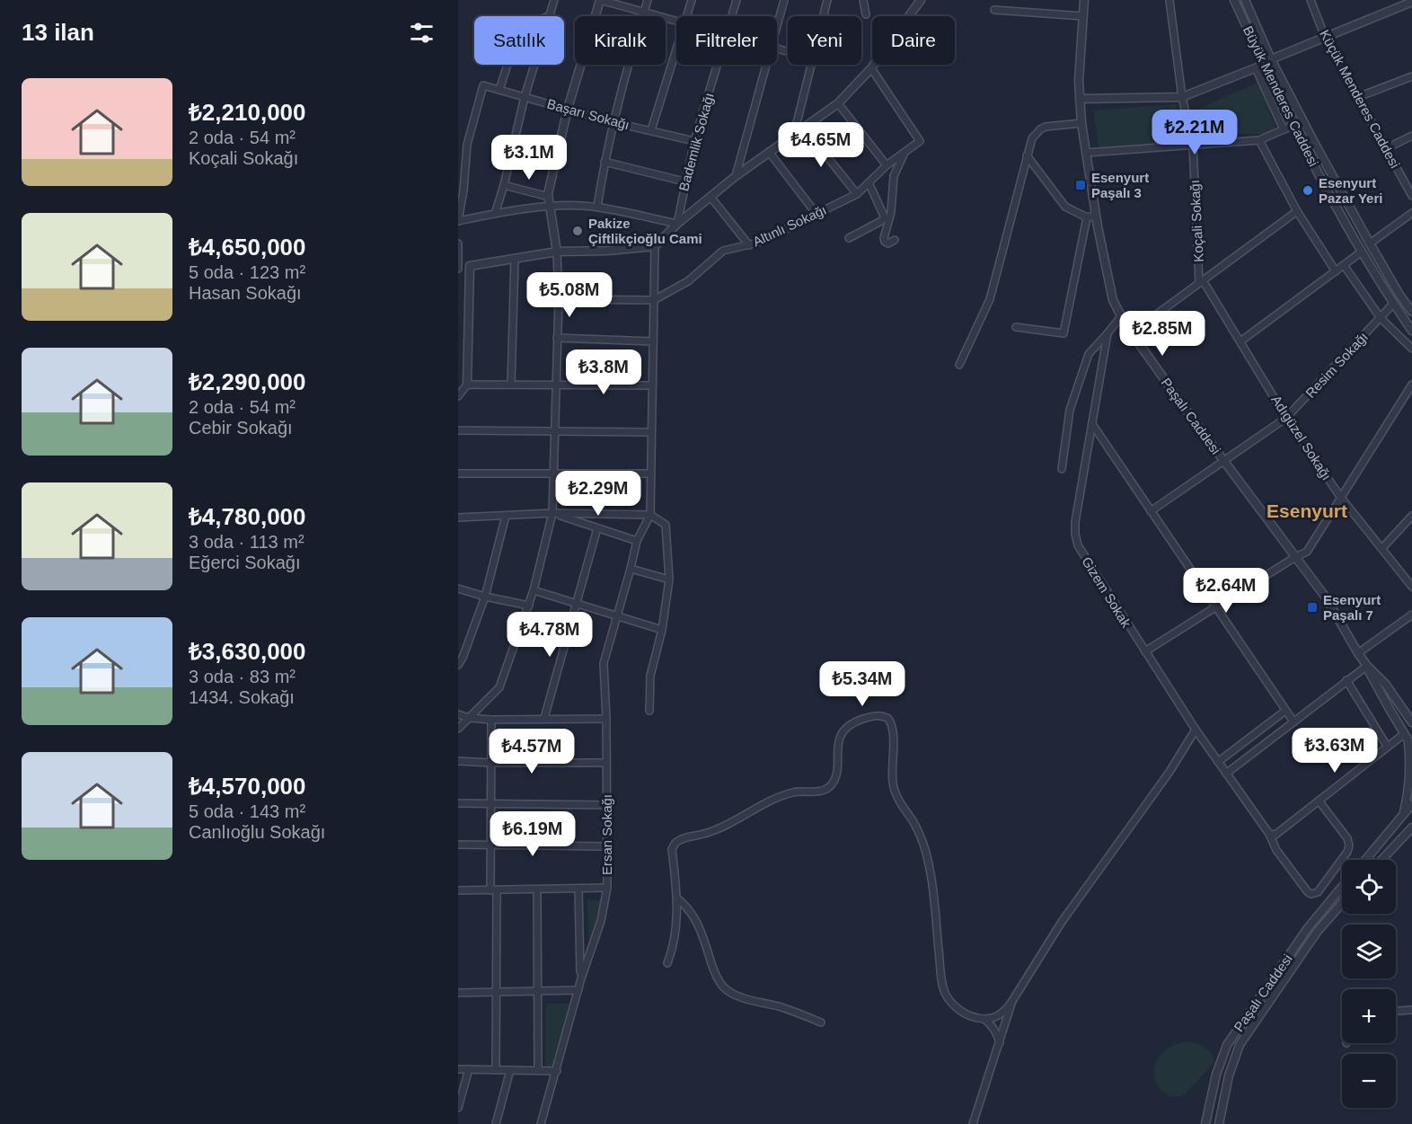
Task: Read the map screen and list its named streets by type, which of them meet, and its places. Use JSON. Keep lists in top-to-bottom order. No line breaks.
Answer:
{"streets":{"street":["Büyük Menderes Caddesi","Küçük Menderes Caddesi","Başarı Sokağı","Bademlik Sokağı","Koçali Sokağı","Altınlı Sokağı","Resim Sokağı","Paşalı Caddesi","Adıgüzel Sokağı","Gizem Sokak","Ersan Sokağı"]},"crossings":[["Büyük Menderes Caddesi","Resim Sokağı"],["Başarı Sokağı","Bademlik Sokağı"],["Koçali Sokağı","Adıgüzel Sokağı"],["Resim Sokağı","Paşalı Caddesi"],["Resim Sokağı","Adıgüzel Sokağı"],["Paşalı Caddesi","Gizem Sokak"]],"districts":["Esenyurt"],"places":{"transit":["Esenyurt Paşalı 3","Esenyurt Paşalı 7"],"other":["Esenyurt Pazar Yeri","Pakize Çiftlikçioğlu Cami"]},"page":{"heading":"13 ilan","chip":["Satılık","Kiralık","Filtreler","Yeni","Daire"],"list":[{"name":"₺2,210,000","note":"2 oda · 54 m² · Koçali Sokağı"},{"name":"₺4,650,000","note":"5 oda · 123 m² · Hasan Sokağı"},{"name":"₺2,290,000","note":"2 oda · 54 m² · Cebir Sokağı"},{"name":"₺4,780,000","note":"3 oda · 113 m² · Eğerci Sokağı"},{"name":"₺3,630,000","note":"3 oda · 83 m² · 1434. Sokağı"},{"name":"₺4,570,000","note":"5 oda · 143 m² · Canlıoğlu Sokağı"}],"price":["₺2.21M","₺4.65M","₺3.1M","₺5.08M","₺2.85M","₺3.8M","₺2.29M","₺2.64M","₺4.78M","₺5.34M","₺3.63M","₺4.57M","₺6.19M"],"map_buttons":["+","−"]}}
